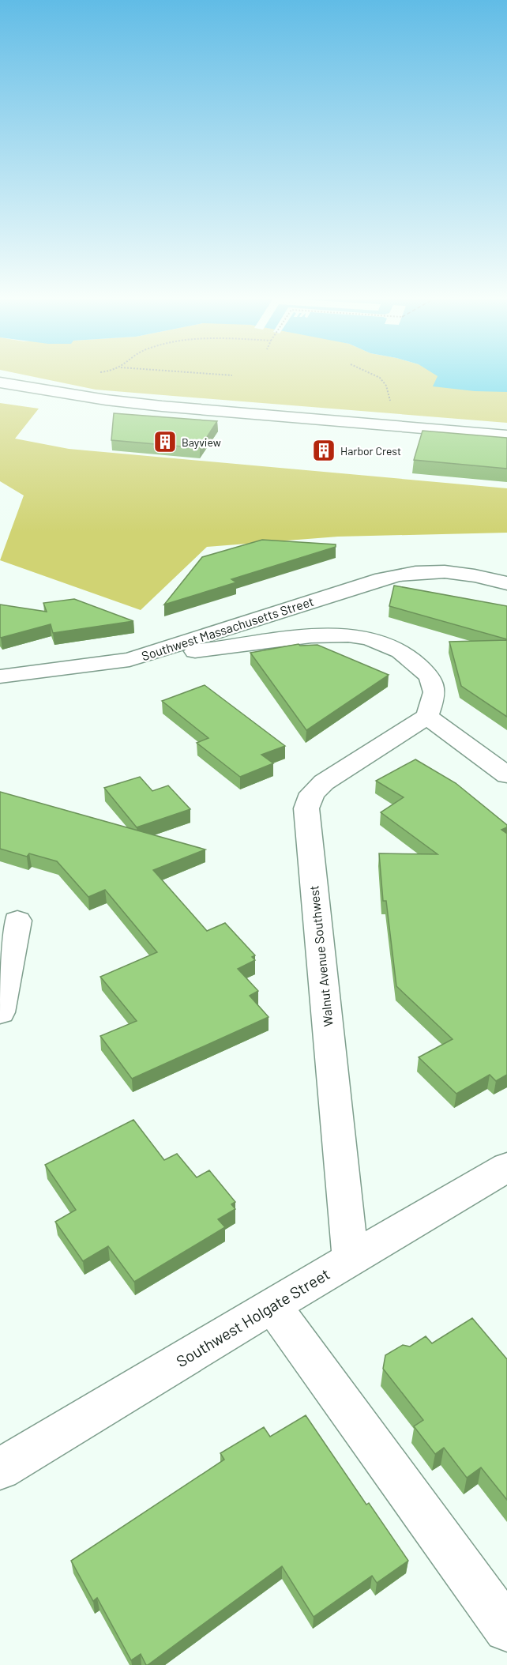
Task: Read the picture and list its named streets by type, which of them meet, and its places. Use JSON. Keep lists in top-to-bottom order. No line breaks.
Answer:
{"streets":{"street":["Southwest Massachusetts Street","Walnut Avenue Southwest","Southwest Holgate Street"]},"crossings":[["Walnut Avenue Southwest","Southwest Holgate Street"]],"places":{"building":["Bayview","Harbor Crest"]}}
